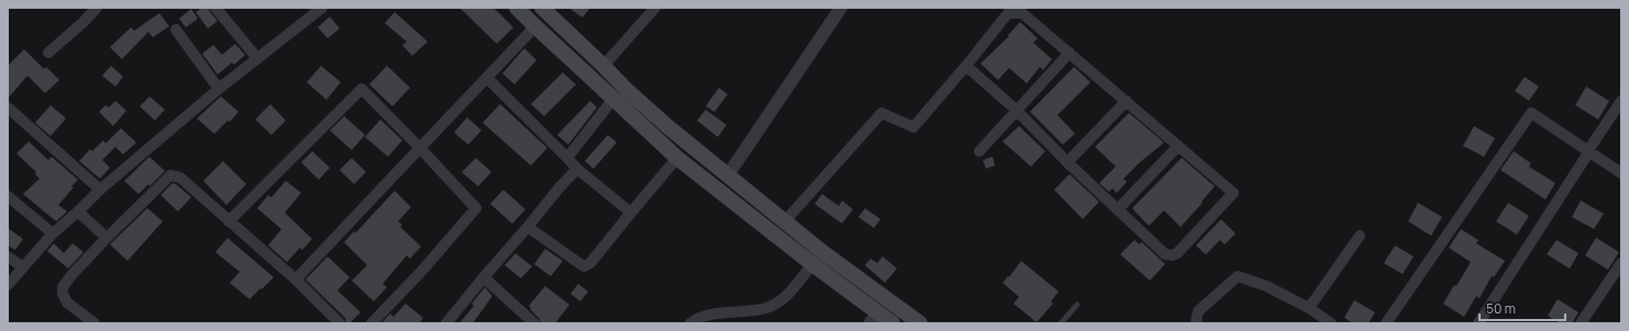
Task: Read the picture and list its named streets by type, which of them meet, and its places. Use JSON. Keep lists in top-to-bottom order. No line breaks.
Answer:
{"scale_bar":"50 m"}
